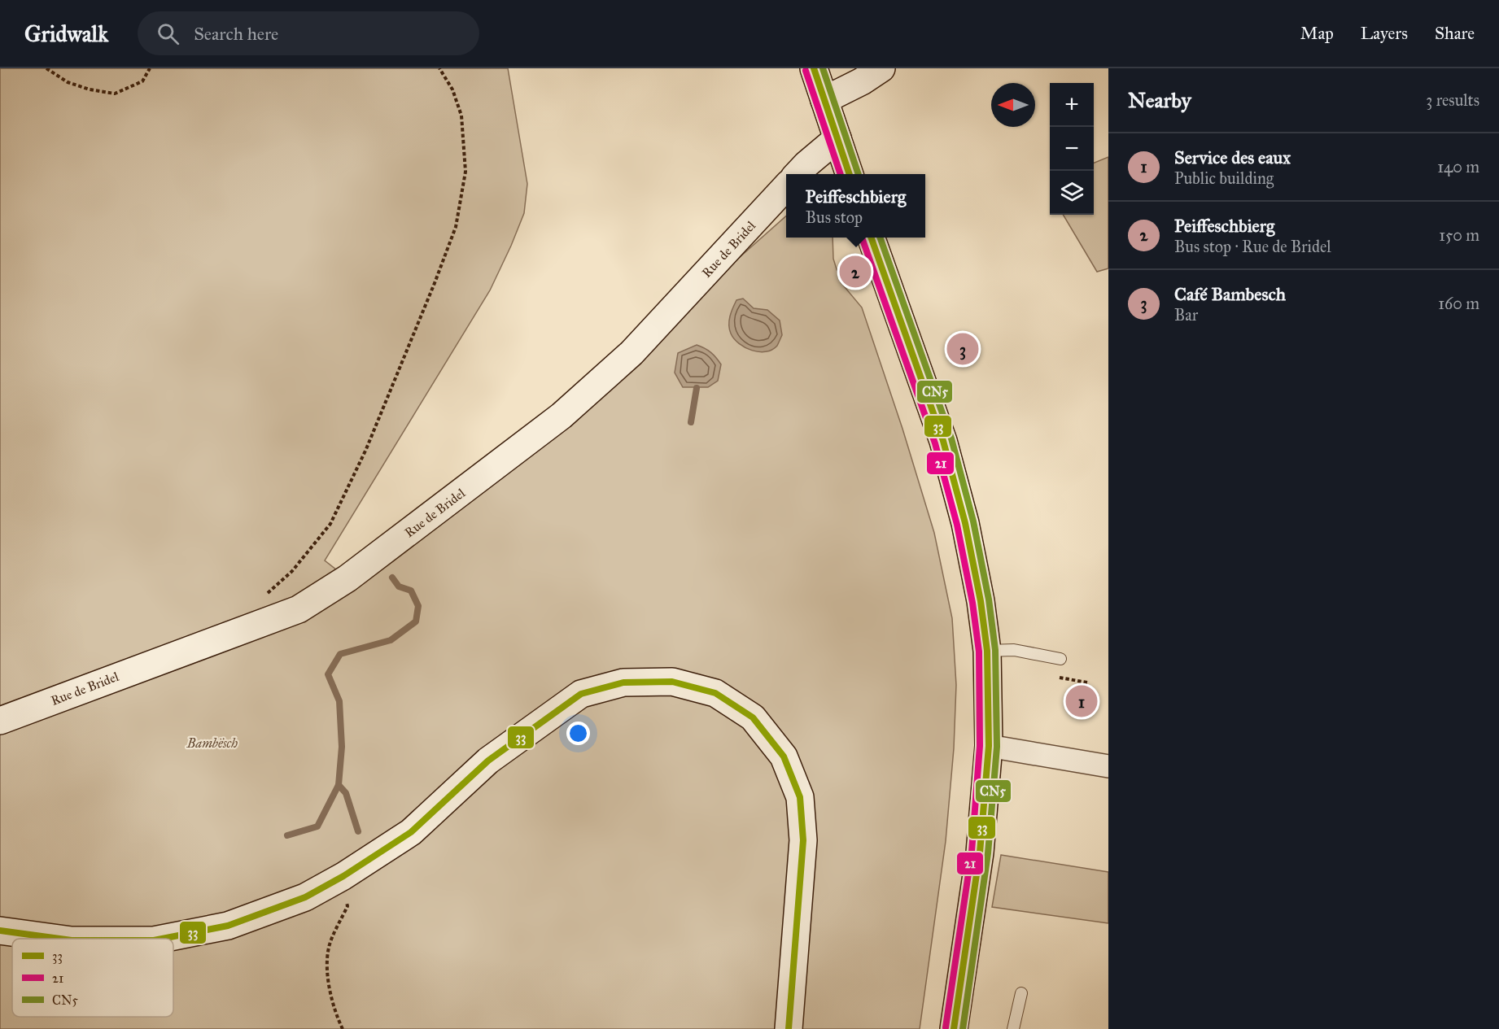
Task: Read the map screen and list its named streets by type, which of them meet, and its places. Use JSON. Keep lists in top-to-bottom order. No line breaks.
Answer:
{"streets":{"main road":["Rue de Bridel"]},"parks":["Bambësch"],"lines":["transit line 33","transit line CN5","transit line 21"],"legend":["33","21","CN5"],"north":"left","page":{"header":"Gridwalk","search":"Search here","nav":["Map","Layers","Share"],"heading":["Nearby","3 results"],"map_buttons":["+","−"],"list":[{"mark":"1","name":"Service des eaux","note":"Public building","value":"140 m"},{"mark":"2","name":"Peiffeschbierg","note":"Bus stop · Rue de Bridel","value":"150 m"},{"mark":"3","name":"Café Bambesch","note":"Bar","value":"160 m"}],"popup":["Peiffeschbierg","Bus stop"],"pins":["2","3","1"]}}
